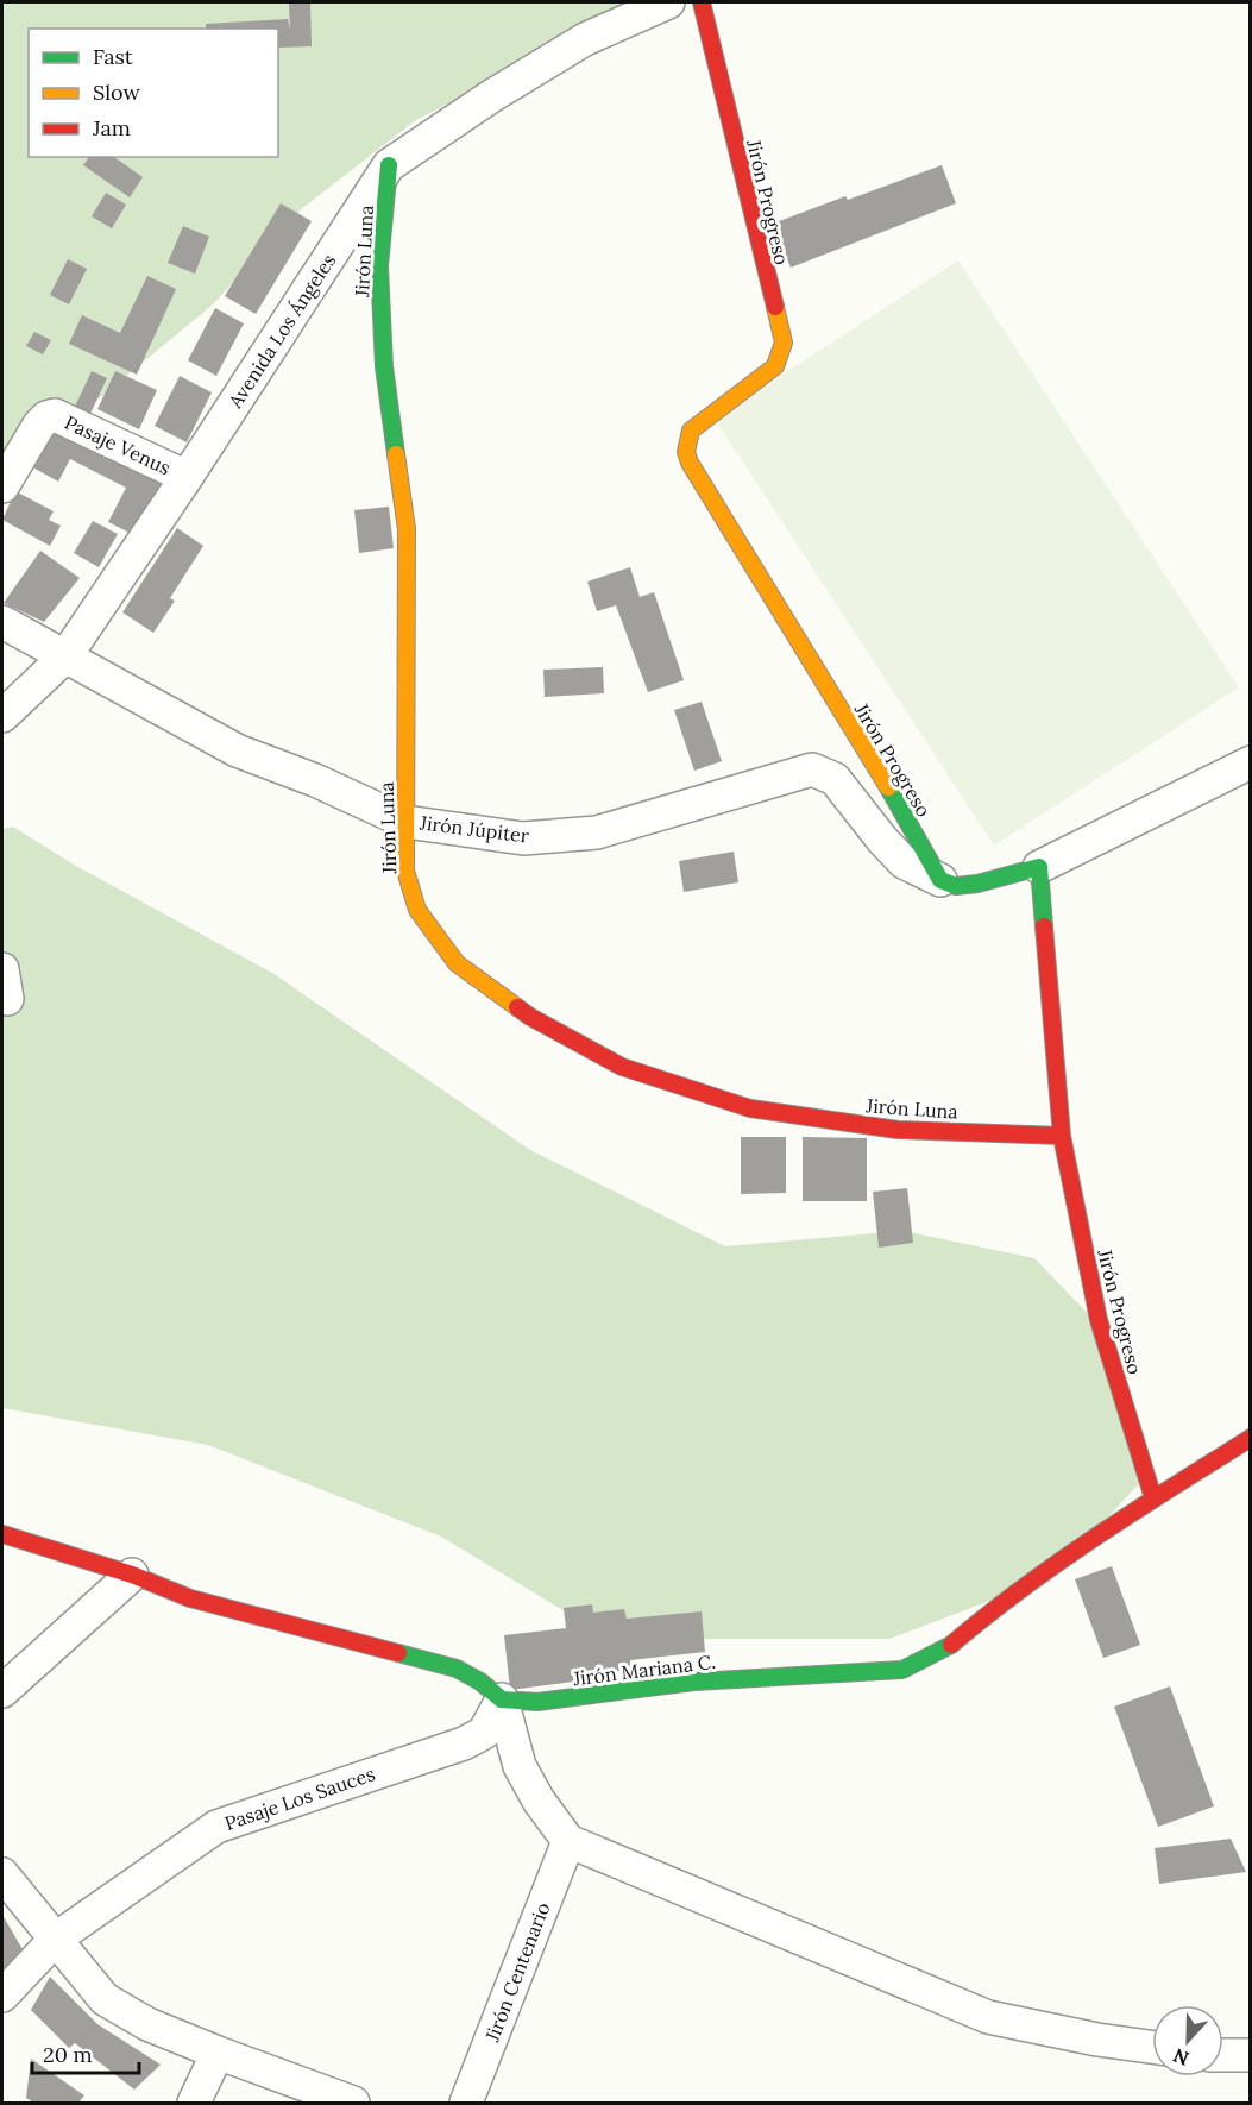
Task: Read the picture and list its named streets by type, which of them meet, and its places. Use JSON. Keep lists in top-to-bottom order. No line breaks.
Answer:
{"streets":{"street":["Jirón Progreso","Jirón Luna","Avenida Los Ángeles","Pasaje Venus","Jirón Júpiter","Jirón Mariana C.","Pasaje Los Sauces","Jirón Centenario"]},"crossings":[["Jirón Progreso","Jirón Luna"],["Jirón Progreso","Jirón Júpiter"],["Jirón Progreso","Jirón Mariana C."],["Jirón Luna","Avenida Los Ángeles"],["Jirón Luna","Jirón Júpiter"],["Avenida Los Ángeles","Pasaje Venus"],["Avenida Los Ángeles","Jirón Júpiter"],["Jirón Mariana C.","Pasaje Los Sauces"]],"legend":["Fast","Slow","Jam"],"scale_bar":"20 m","north":"bottom"}
